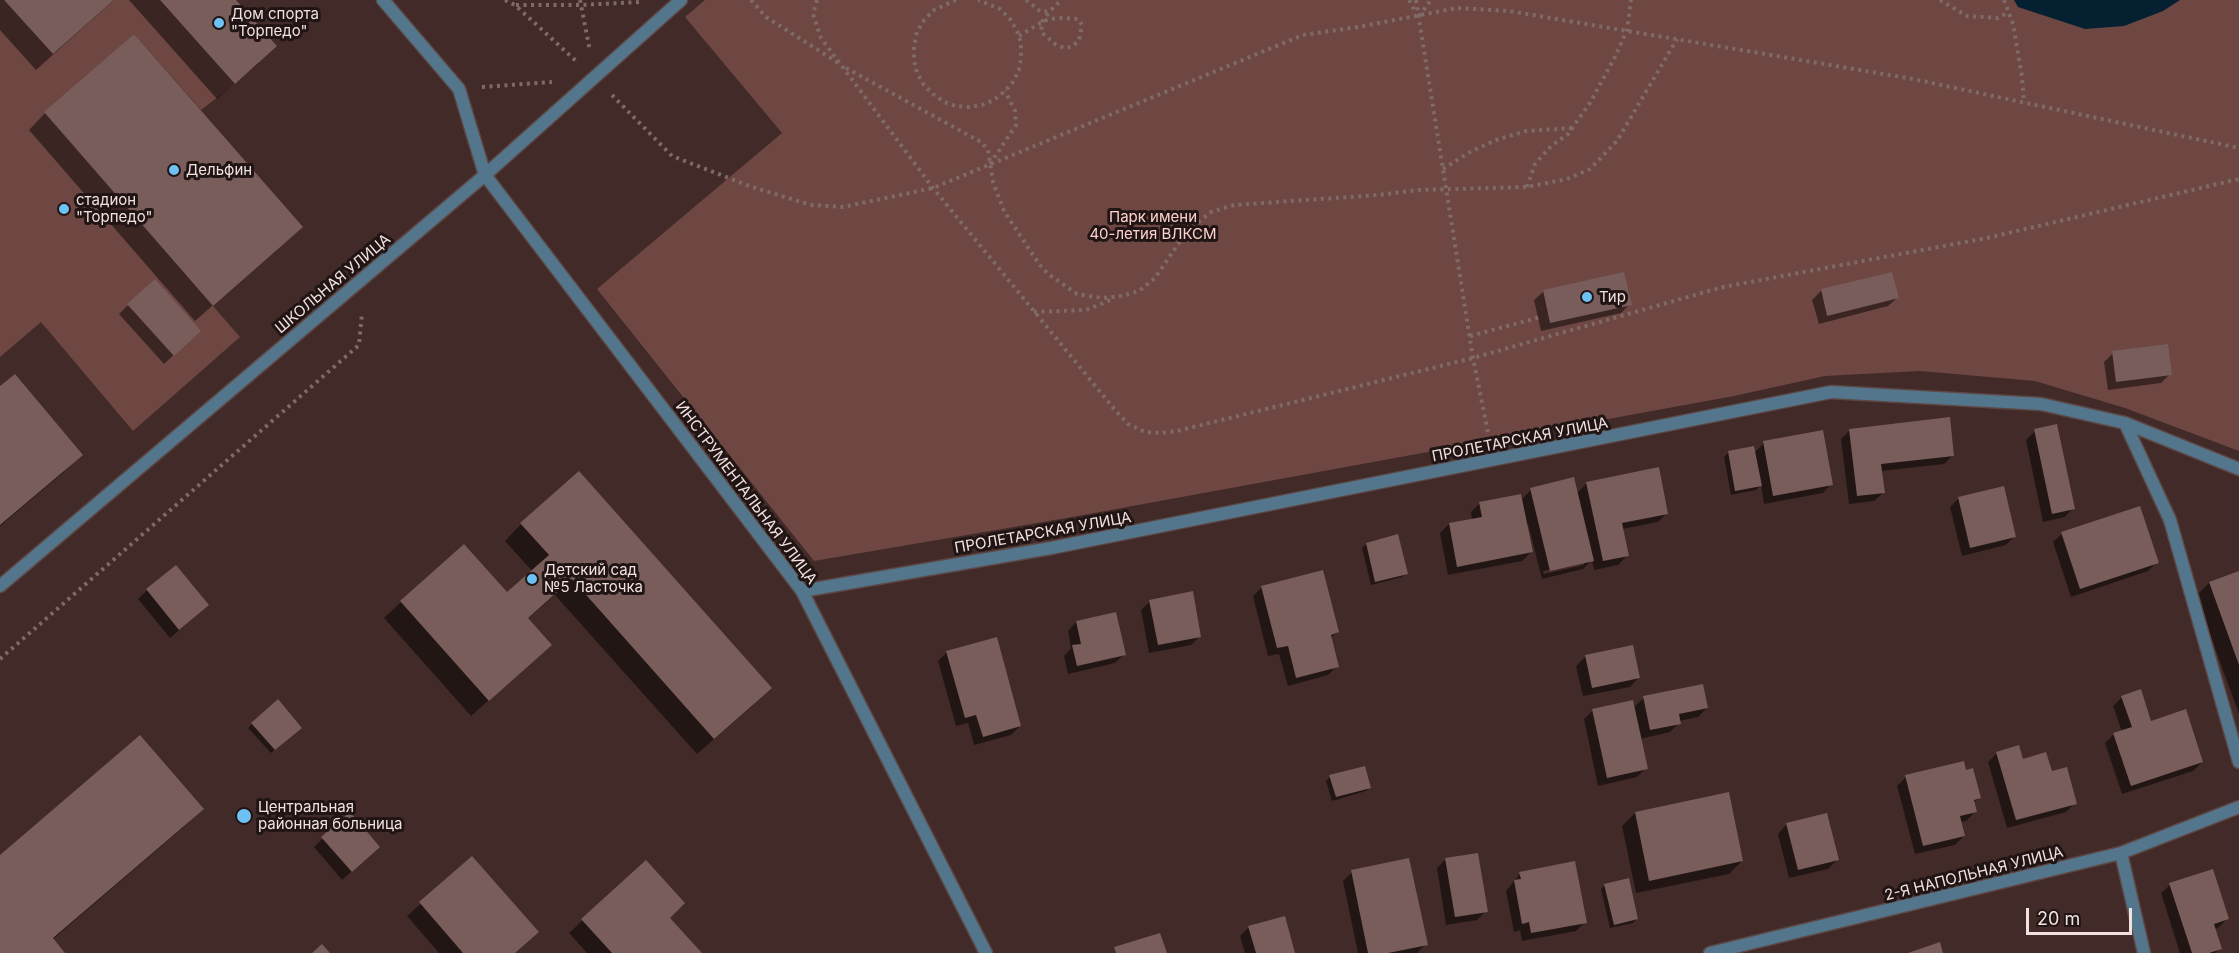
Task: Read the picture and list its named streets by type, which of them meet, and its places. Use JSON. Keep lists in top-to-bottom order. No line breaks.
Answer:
{"streets":{"street":["ШКОЛЬНАЯ УЛИЦА","ПРОЛЕТАРСКАЯ УЛИЦА","ИНСТРУМЕНТАЛЬНАЯ УЛИЦА","2-Я НАПОЛЬНАЯ УЛИЦА"]},"crossings":[["ШКОЛЬНАЯ УЛИЦА","ИНСТРУМЕНТАЛЬНАЯ УЛИЦА"],["ПРОЛЕТАРСКАЯ УЛИЦА","ИНСТРУМЕНТАЛЬНАЯ УЛИЦА"]],"parks":["Парк имени 40-летия ВЛКСМ"],"places":["Дом спорта \"Торпедо\"","Дельфин","стадион \"Торпедо\"","Тир","Детский сад №5 Ласточка","Центральная районная больница"],"scale_bar":"20 m"}
